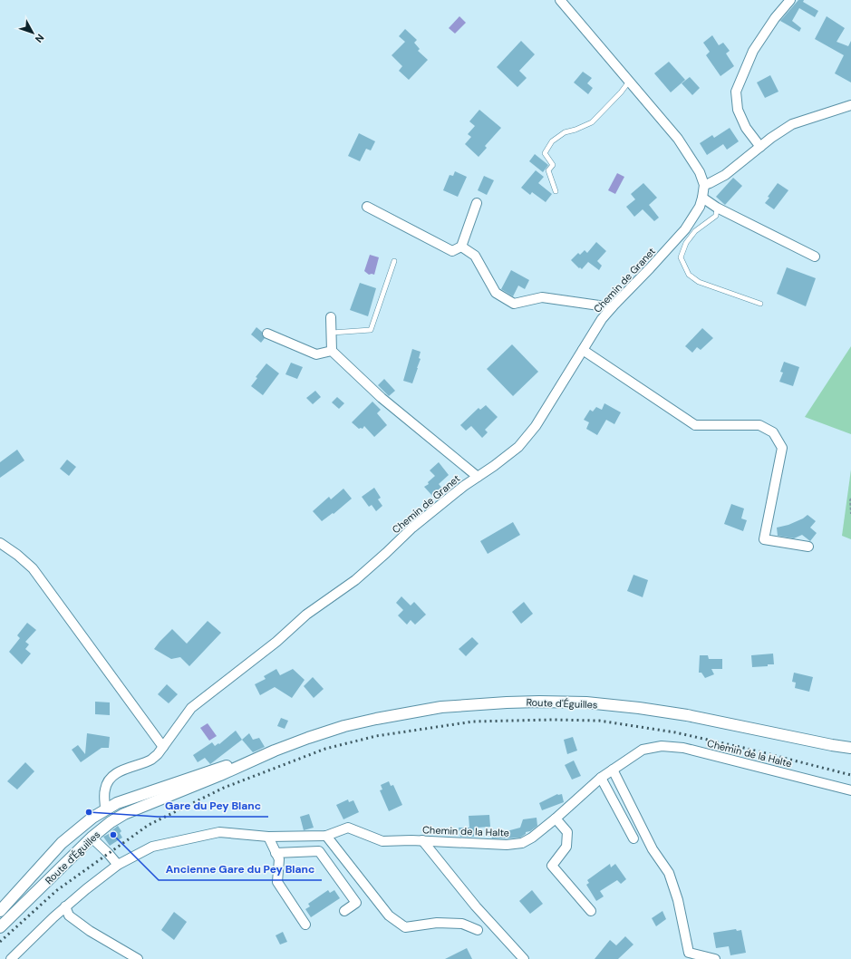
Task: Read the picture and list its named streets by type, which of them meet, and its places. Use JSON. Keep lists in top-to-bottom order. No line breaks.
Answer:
{"streets":{"street":["Chemin de Granet","Route d'Éguilles","Chemin de la Halte"]},"crossings":[["Chemin de Granet","Route d'Éguilles"]],"places":["Gare du Pey Blanc","Ancienne Gare du Pey Blanc"],"north":"bottom right"}
